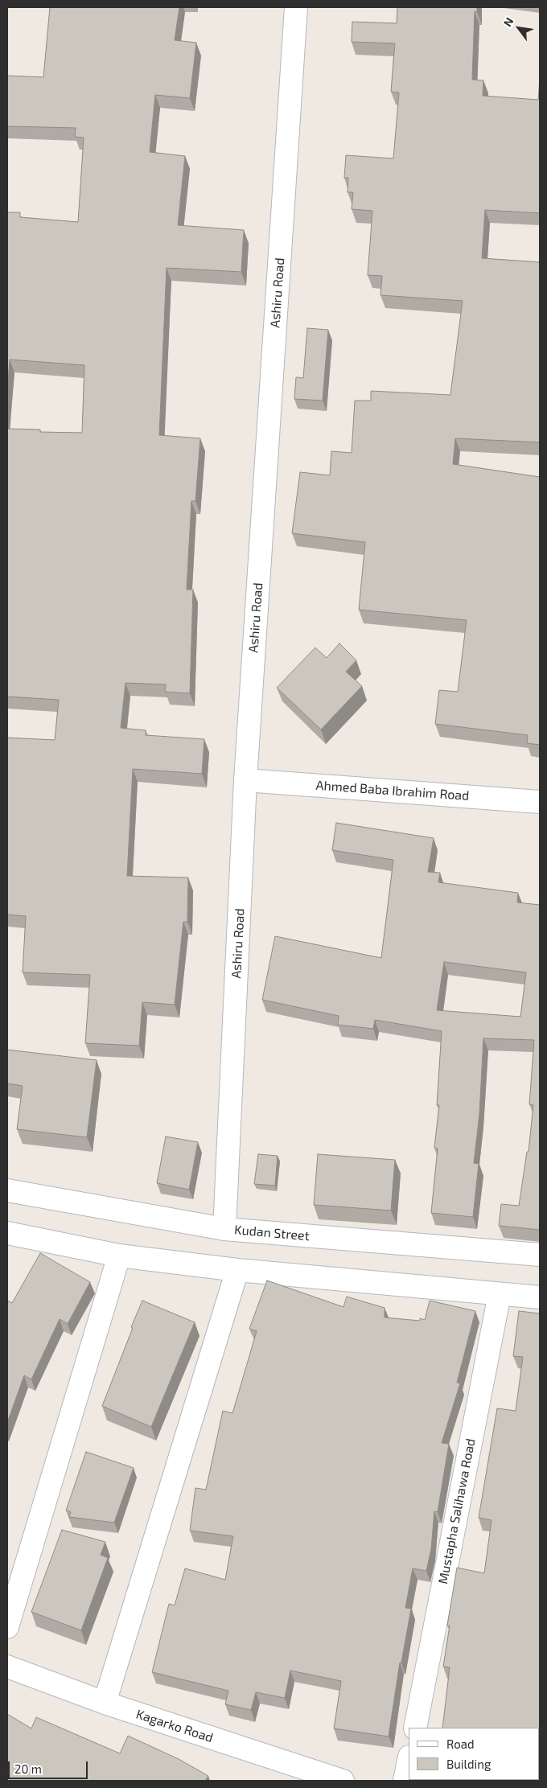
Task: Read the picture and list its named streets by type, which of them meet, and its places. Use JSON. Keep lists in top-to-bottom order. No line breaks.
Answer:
{"streets":{"street":["Ashiru Road","Ahmed Baba Ibrahim Road","Kudan Street","Mustapha Salihawa Road","Kagarko Road"]},"crossings":[["Ashiru Road","Ahmed Baba Ibrahim Road"],["Ashiru Road","Kudan Street"]],"legend":["Road","Building"],"scale_bar":"20 m","north":"top left"}
